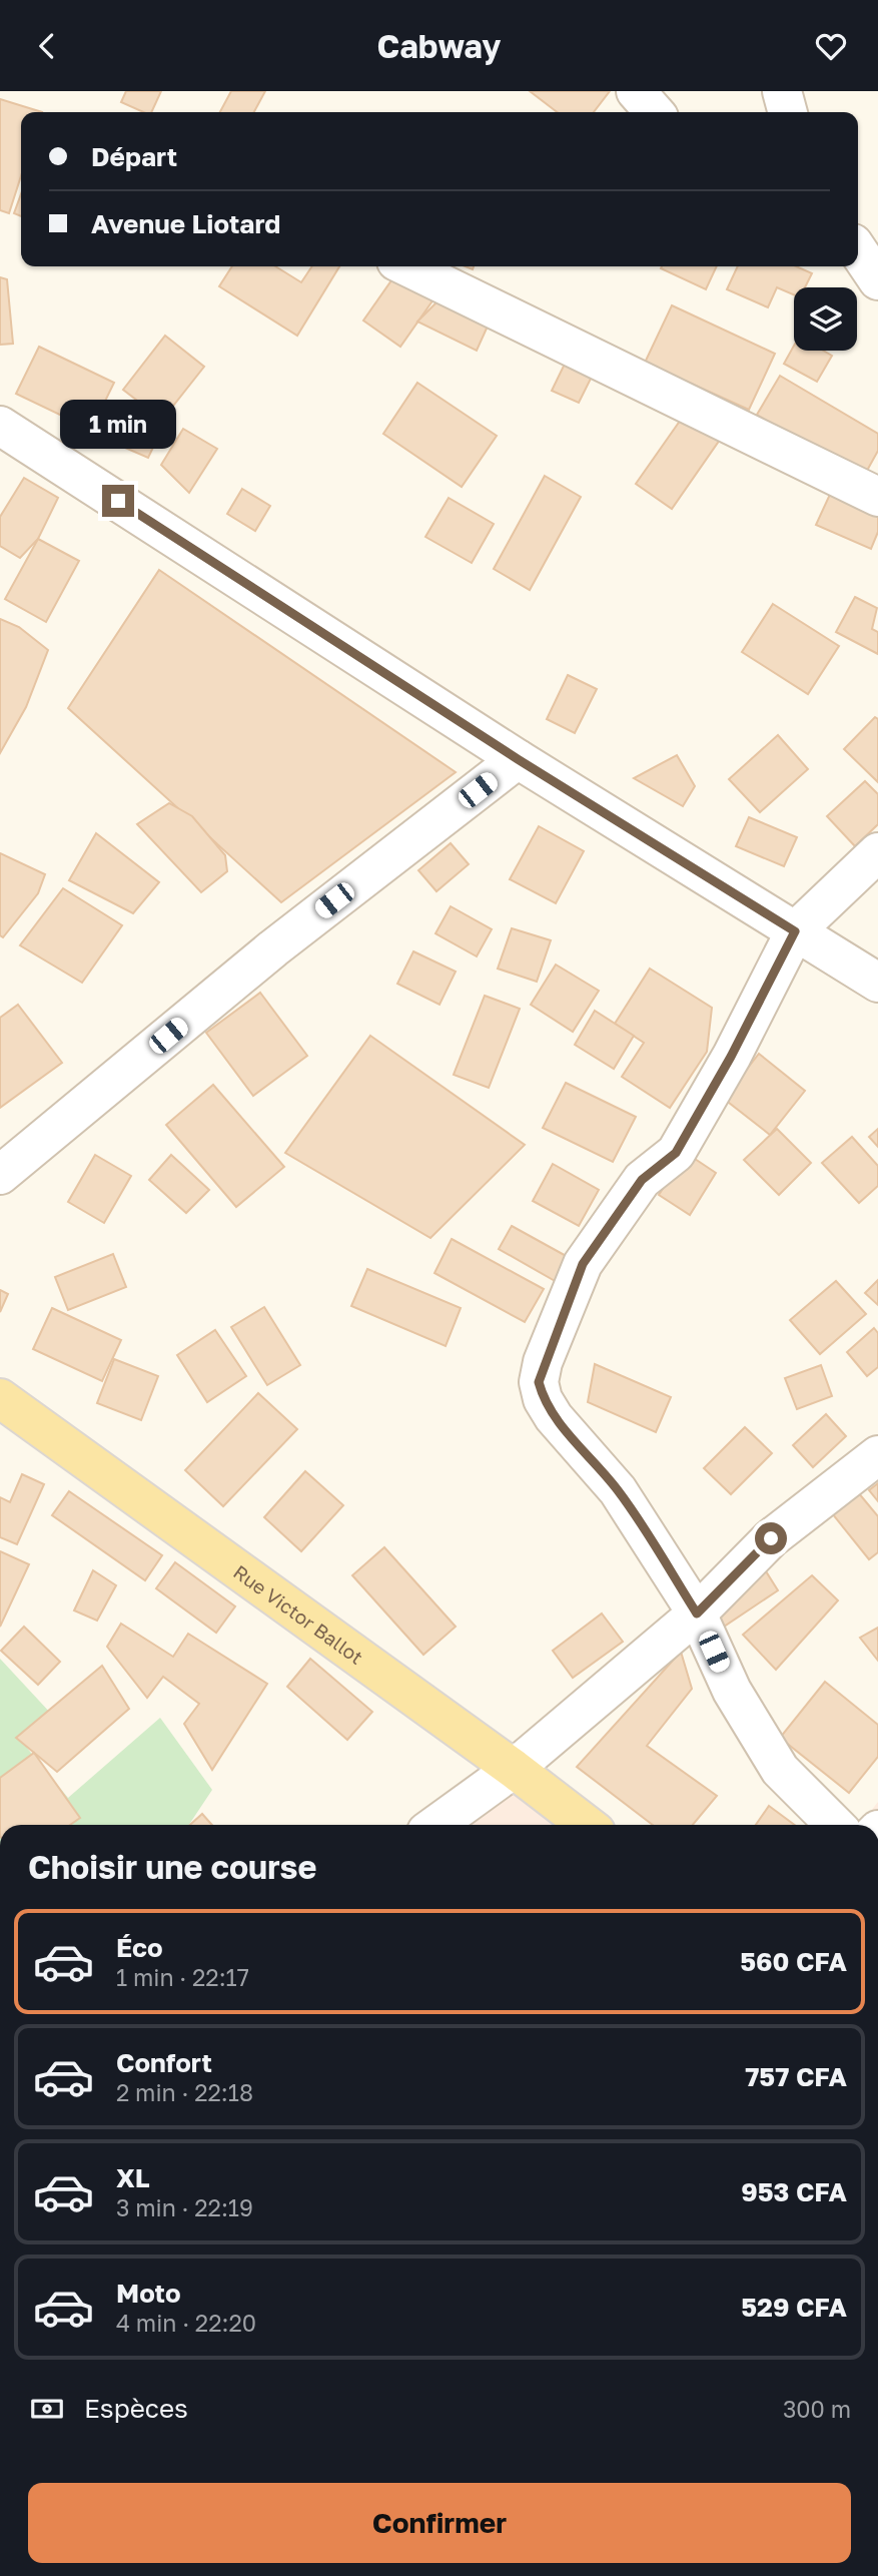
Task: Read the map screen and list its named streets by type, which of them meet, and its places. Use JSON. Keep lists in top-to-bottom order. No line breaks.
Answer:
{"streets":{"main road":["Rue Victor Ballot"]},"page":{"header":"Cabway","banner":["Départ","Avenue Liotard"],"bubble":"1 min","heading":"Choisir une course","list":[{"name":"Éco","note":"1 min · 22:17","value":"560 CFA"},{"name":"Confort","note":"2 min · 22:18","value":"757 CFA"},{"name":"XL","note":"3 min · 22:19","value":"953 CFA"},{"name":"Moto","note":"4 min · 22:20","value":"529 CFA"}],"pay":["Espèces","300 m"],"buttons":"Confirmer"}}
